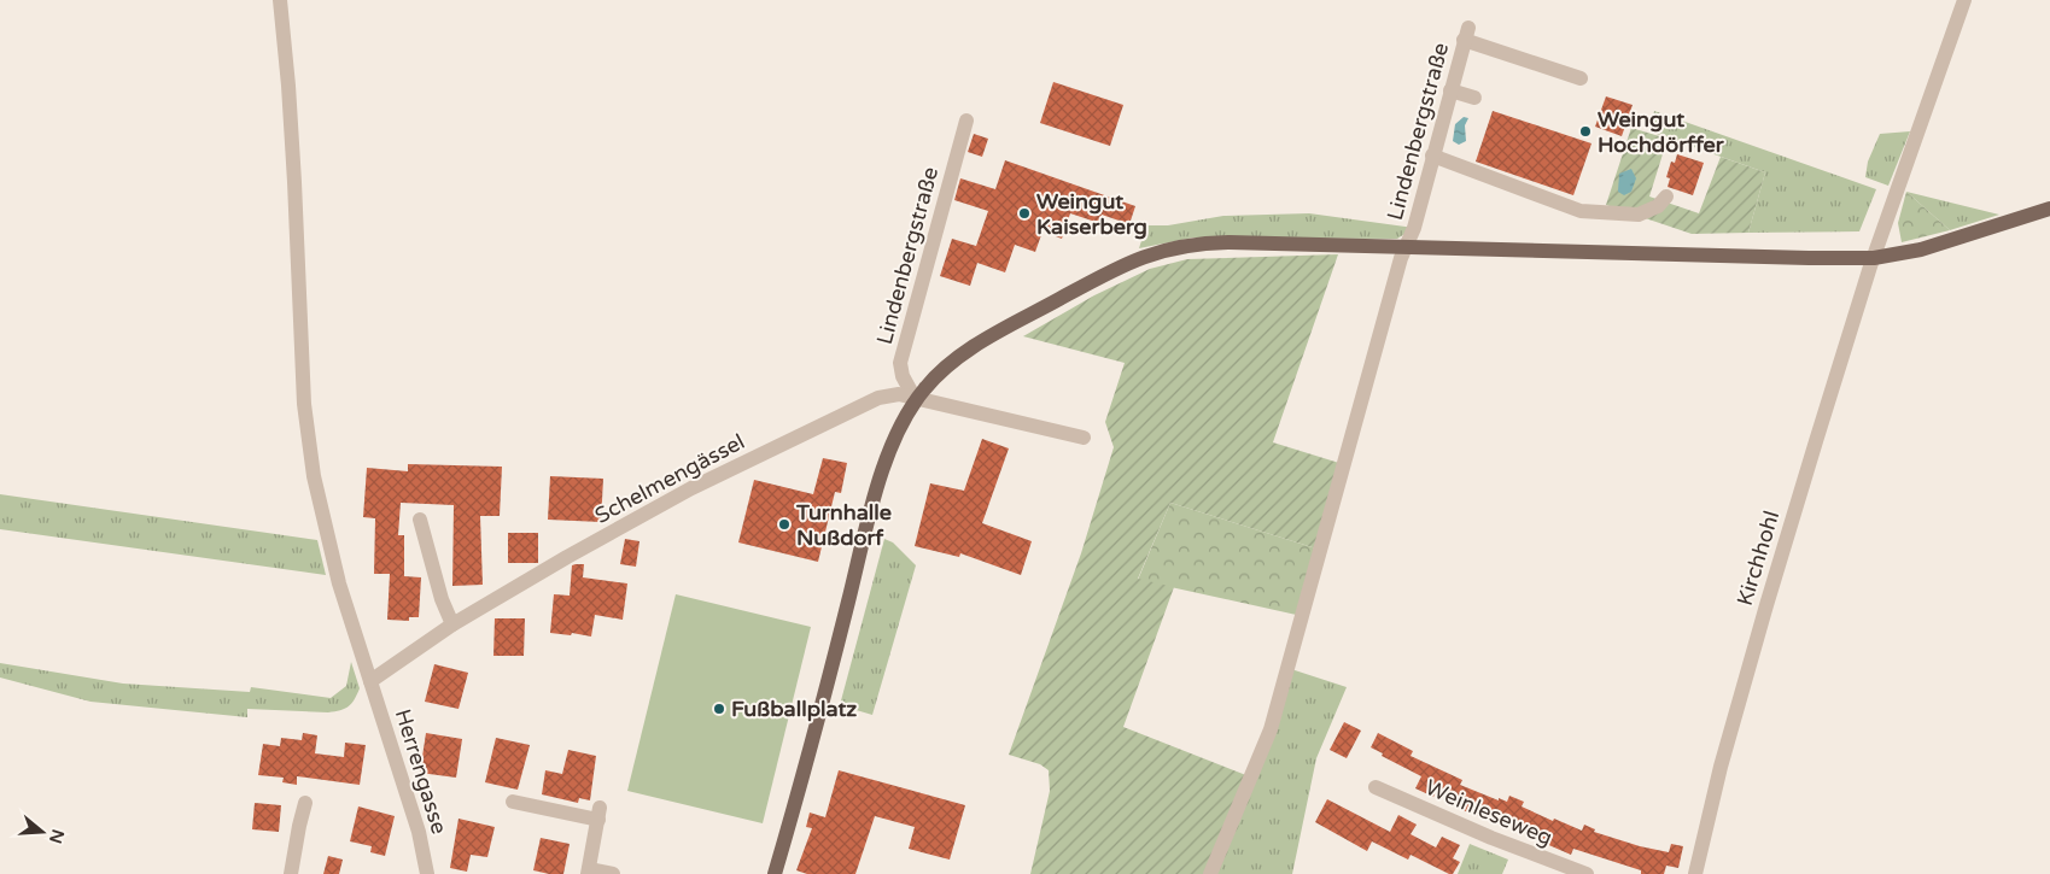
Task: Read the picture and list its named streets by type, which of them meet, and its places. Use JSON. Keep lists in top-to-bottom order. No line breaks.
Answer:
{"streets":{"street":["Lindenbergstraße","Schelmengässel","Kirchhohl","Herrengasse","Weinleseweg"]},"crossings":[["Lindenbergstraße","Schelmengässel"],["Schelmengässel","Herrengasse"]],"places":["Weingut Hochdörffer","Weingut Kaiserberg","Turnhalle Nußdorf","Fußballplatz"],"north":"right"}
